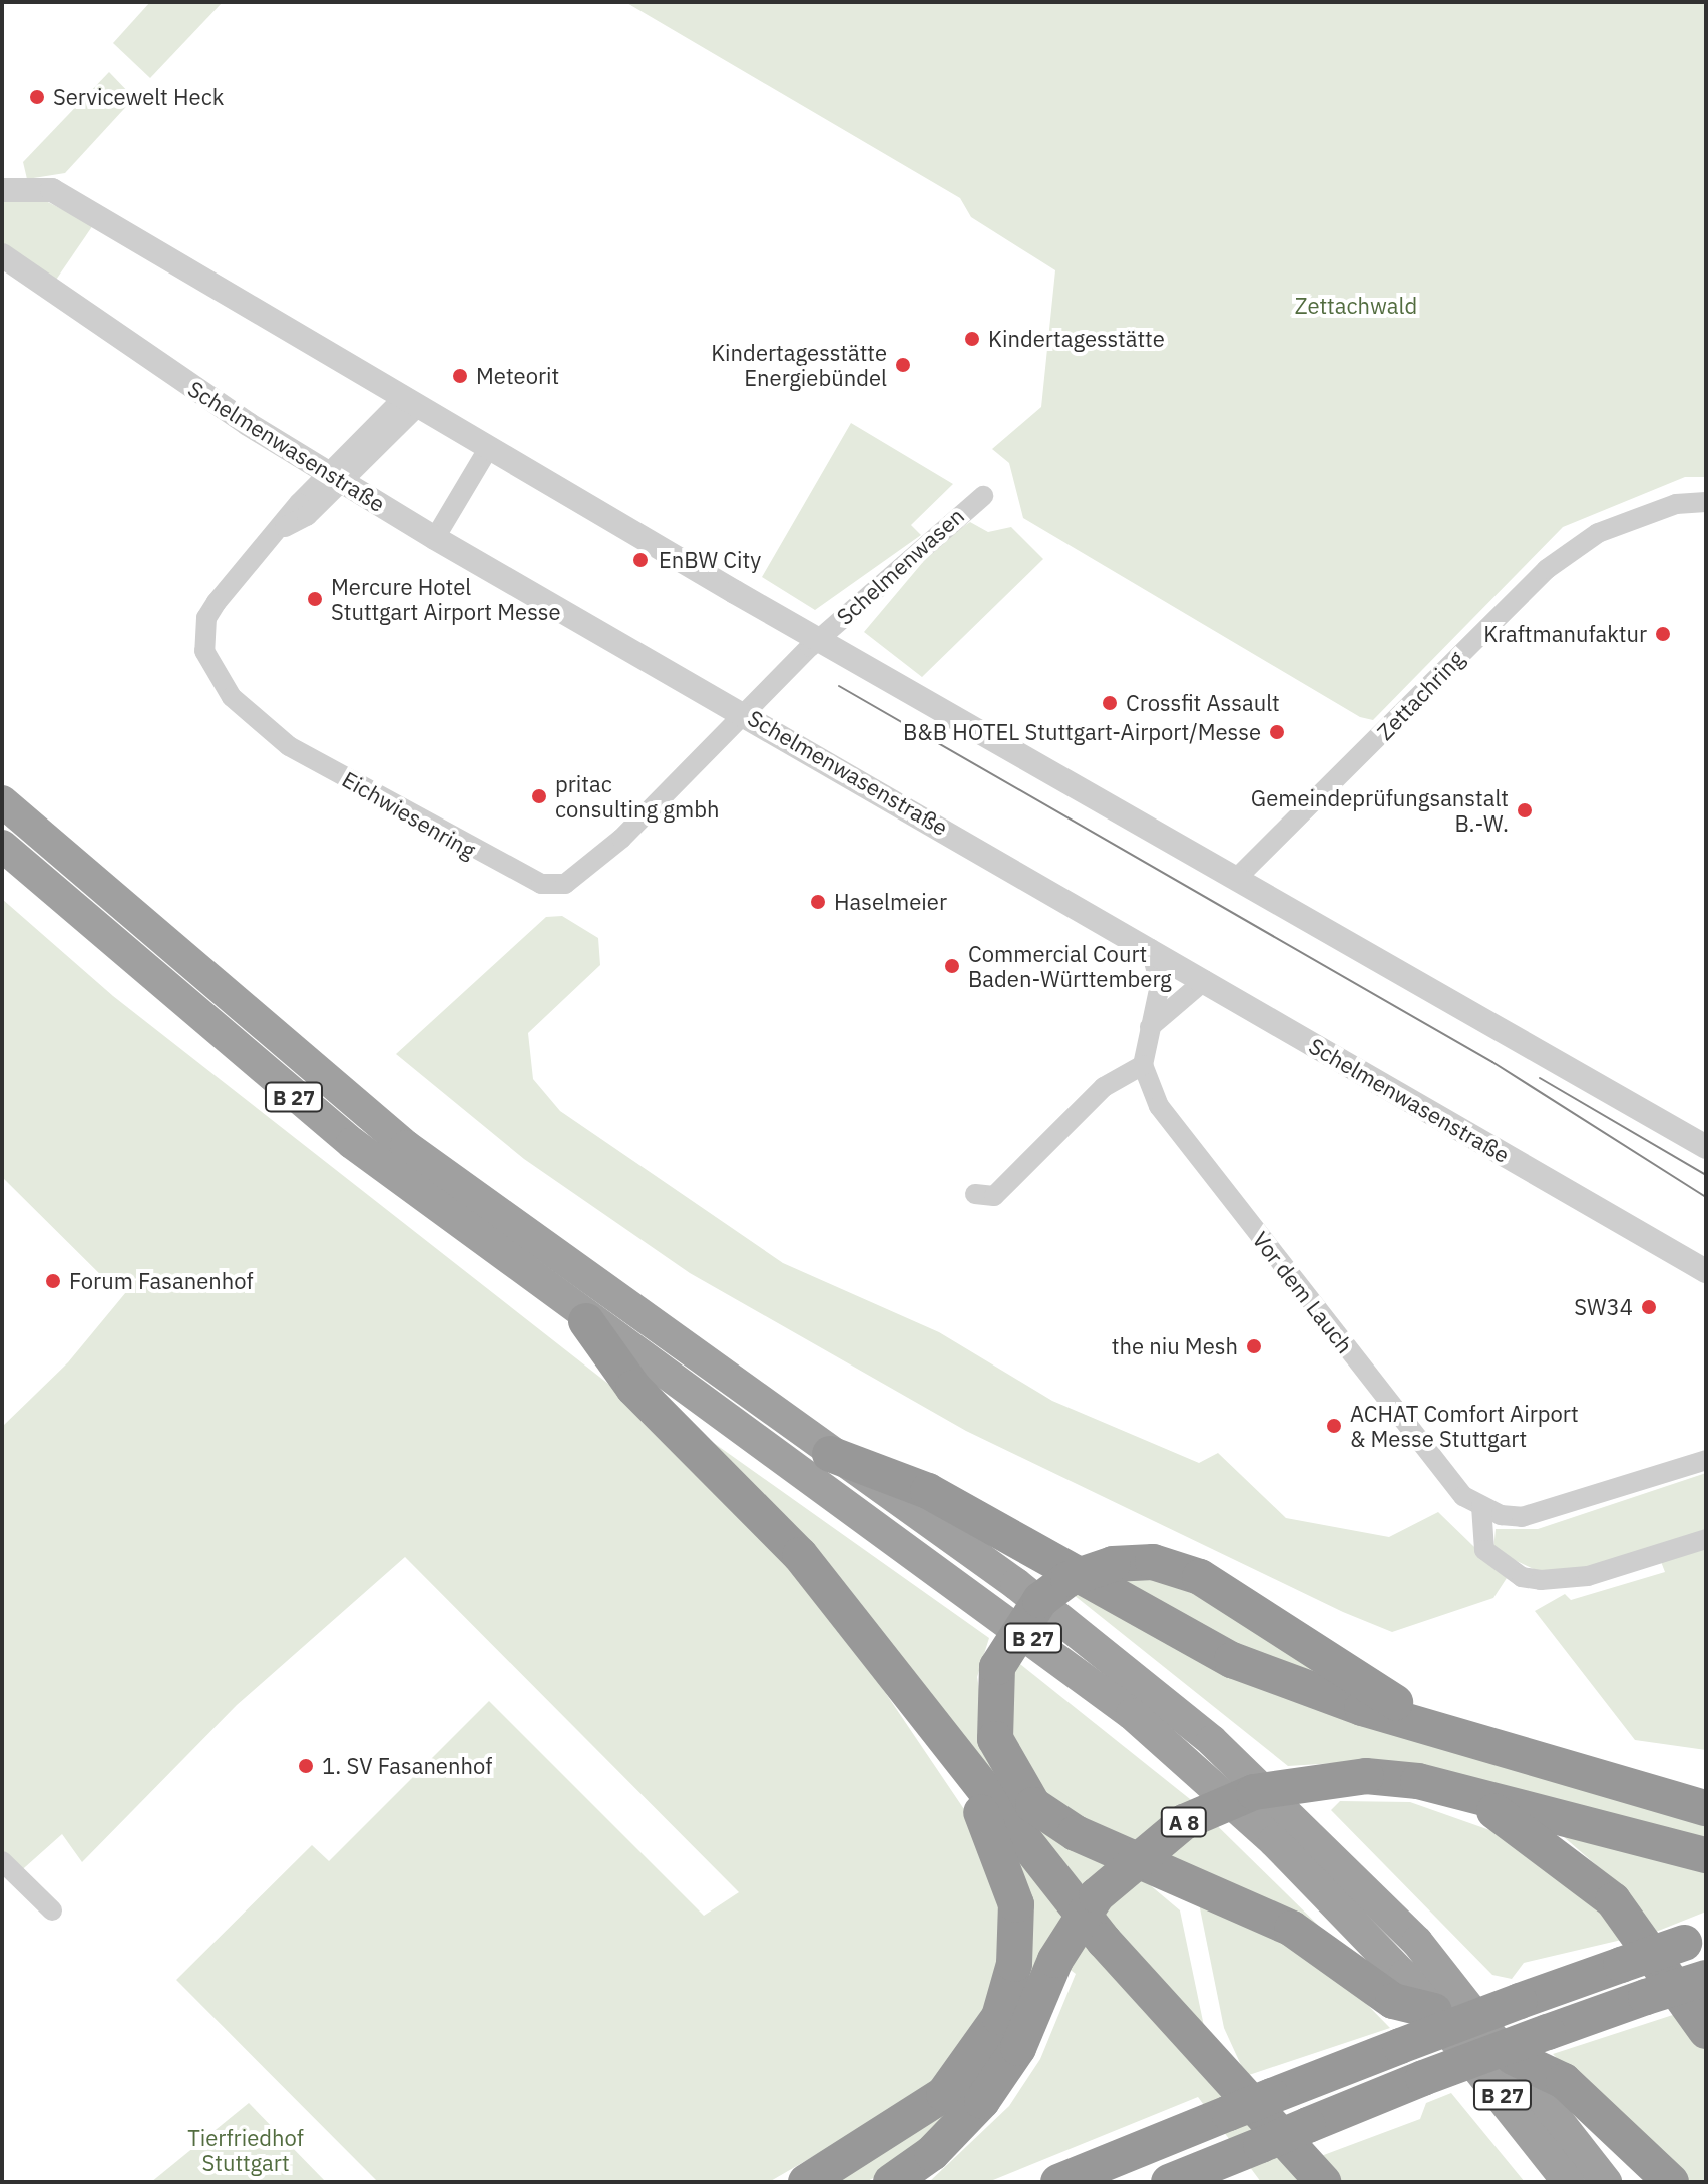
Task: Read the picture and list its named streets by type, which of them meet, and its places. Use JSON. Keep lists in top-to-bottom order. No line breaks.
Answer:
{"streets":{"highway":["B 27","A 8"],"street":["Schelmenwasenstraße","Schelmenwasen","Zettachring","Eichwiesenring","Vor dem Lauch"]},"crossings":[["Schelmenwasenstraße","Schelmenwasen"],["Schelmenwasenstraße","Eichwiesenring"],["Schelmenwasen","Eichwiesenring"]],"parks":["Zettachwald","Tierfriedhof Stuttgart"],"places":["Servicewelt Heck","Kindertagesstätte","Kindertagesstätte Energiebündel","Meteorit","EnBW City","Mercure Hotel Stuttgart Airport Messe","Kraftmanufaktur","Crossfit Assault","B&B HOTEL Stuttgart-Airport/Messe","pritac consulting gmbh","Gemeindeprüfungsanstalt B.-W.","Haselmeier","Commercial Court Baden-Württemberg","Forum Fasanenhof","SW34","the niu Mesh","ACHAT Comfort Airport & Messe Stuttgart","1. SV Fasanenhof"]}
